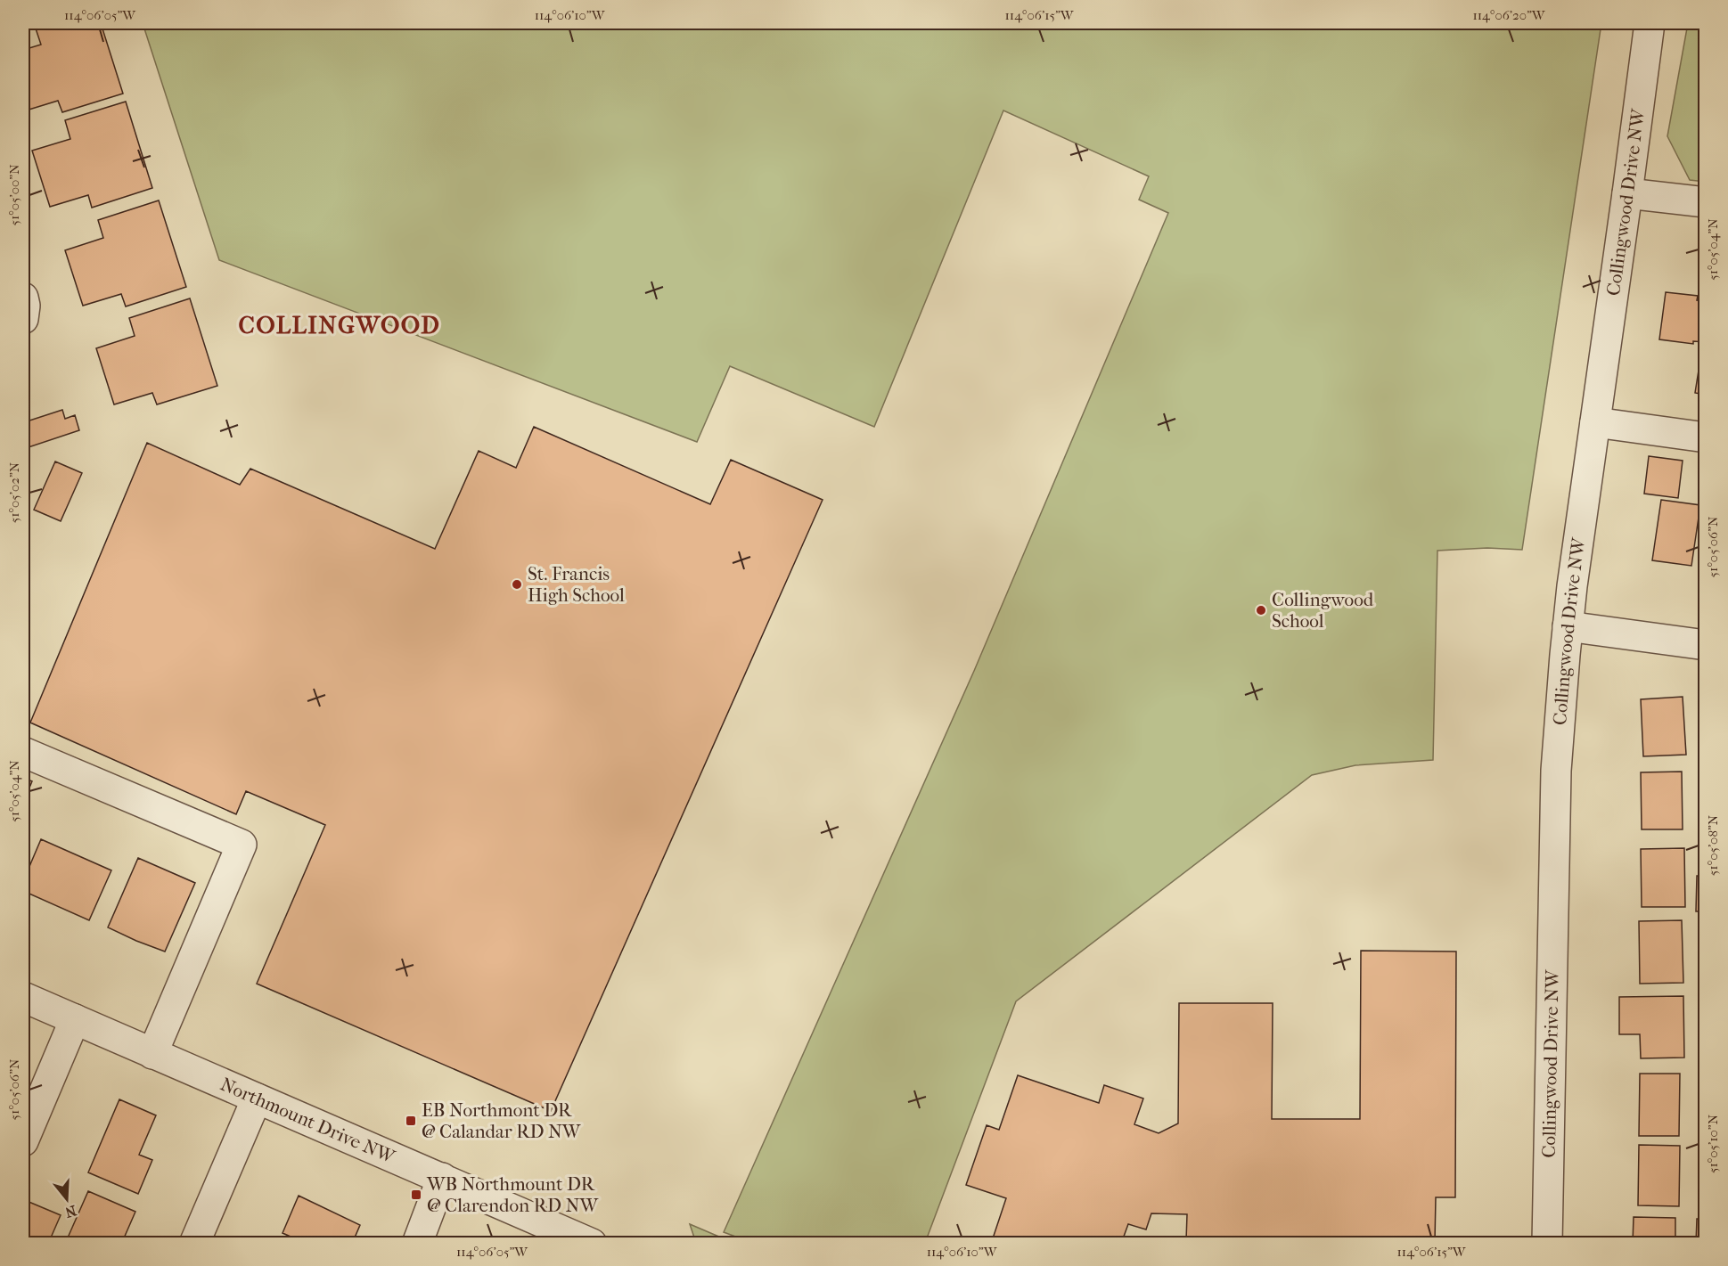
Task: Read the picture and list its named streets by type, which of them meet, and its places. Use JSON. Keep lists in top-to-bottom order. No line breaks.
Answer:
{"streets":{"street":["Collingwood Drive NW","Northmount Drive NW"]},"districts":["COLLINGWOOD"],"places":{"other":["St. Francis High School","Collingwood School"],"transit":["EB Northmont DR @ Calandar RD NW","WB Northmount DR @ Clarendon RD NW"]},"north":"bottom","coordinates":["114°06'05\"W","114°06'10\"W","114°06'15\"W","114°06'20\"W","51°05'00\"N","51°05'04\"N","51°05'02\"N","51°05'06\"N","51°05'08\"N","51°05'10\"N"]}
